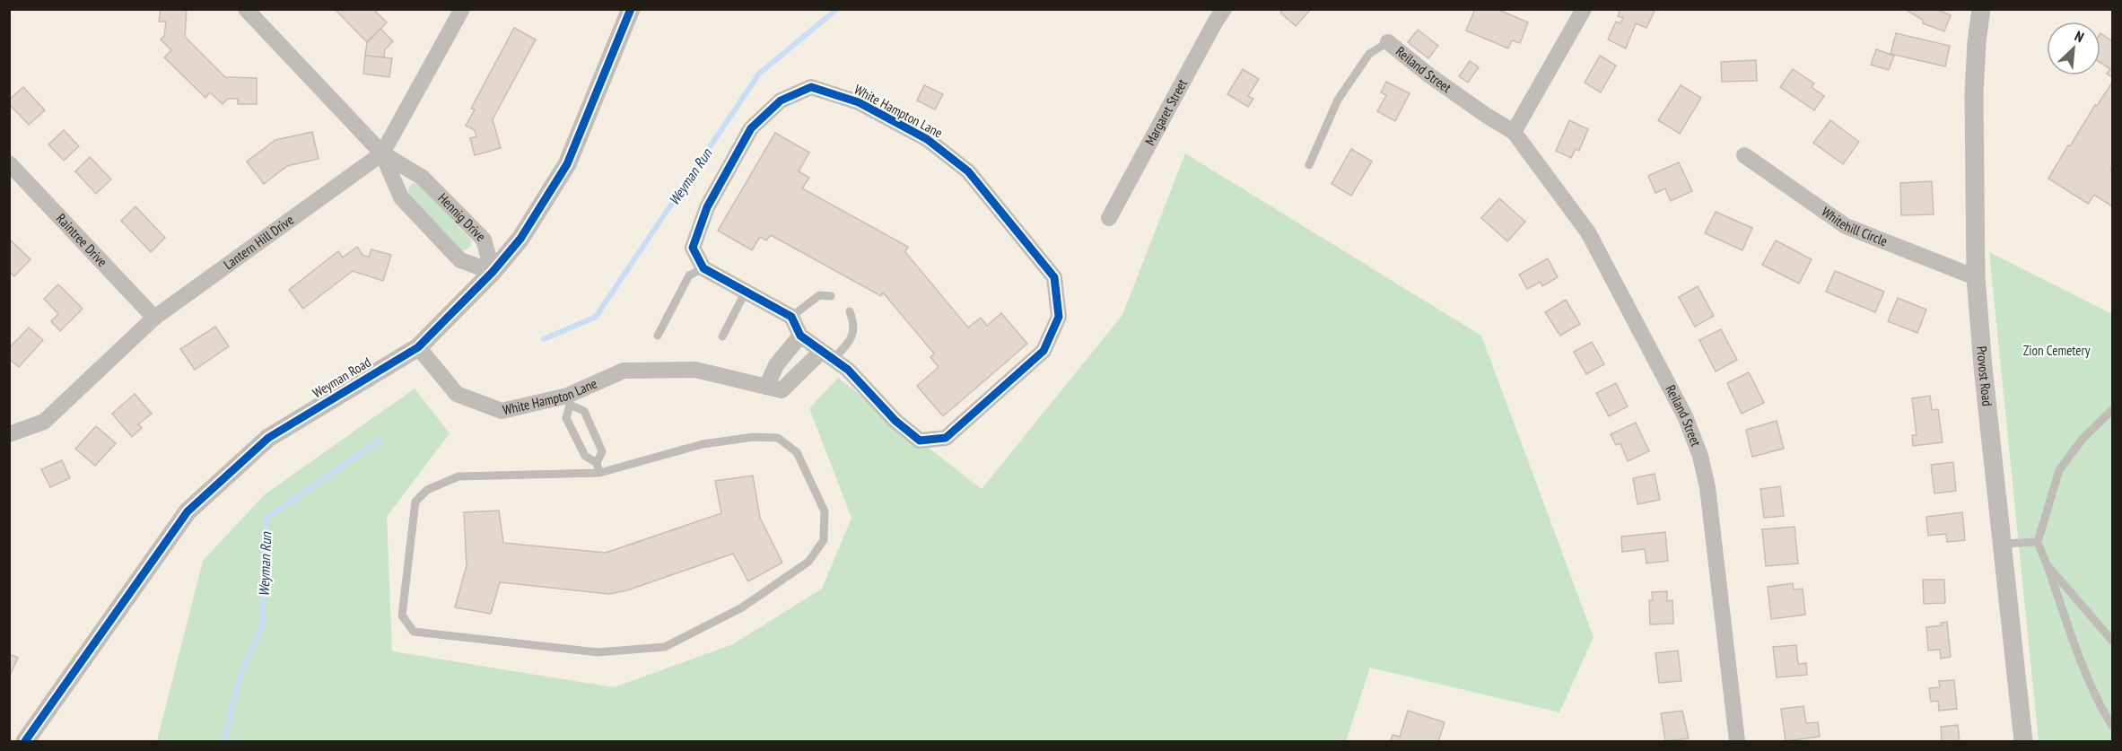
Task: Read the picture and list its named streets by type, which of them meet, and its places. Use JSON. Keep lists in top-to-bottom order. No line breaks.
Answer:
{"streets":{"street":["Reiland Street","White Hampton Lane","Margaret Street","Hennig Drive","Whitehill Circle","Raintree Drive","Lantern Hill Drive","Provost Road","Weyman Road"]},"crossings":[["White Hampton Lane","Weyman Road"],["Hennig Drive","Lantern Hill Drive"],["Hennig Drive","Weyman Road"],["Whitehill Circle","Provost Road"],["Raintree Drive","Lantern Hill Drive"]],"water":["Weyman Run"],"parks":["Zion Cemetery"],"north":"top right"}
